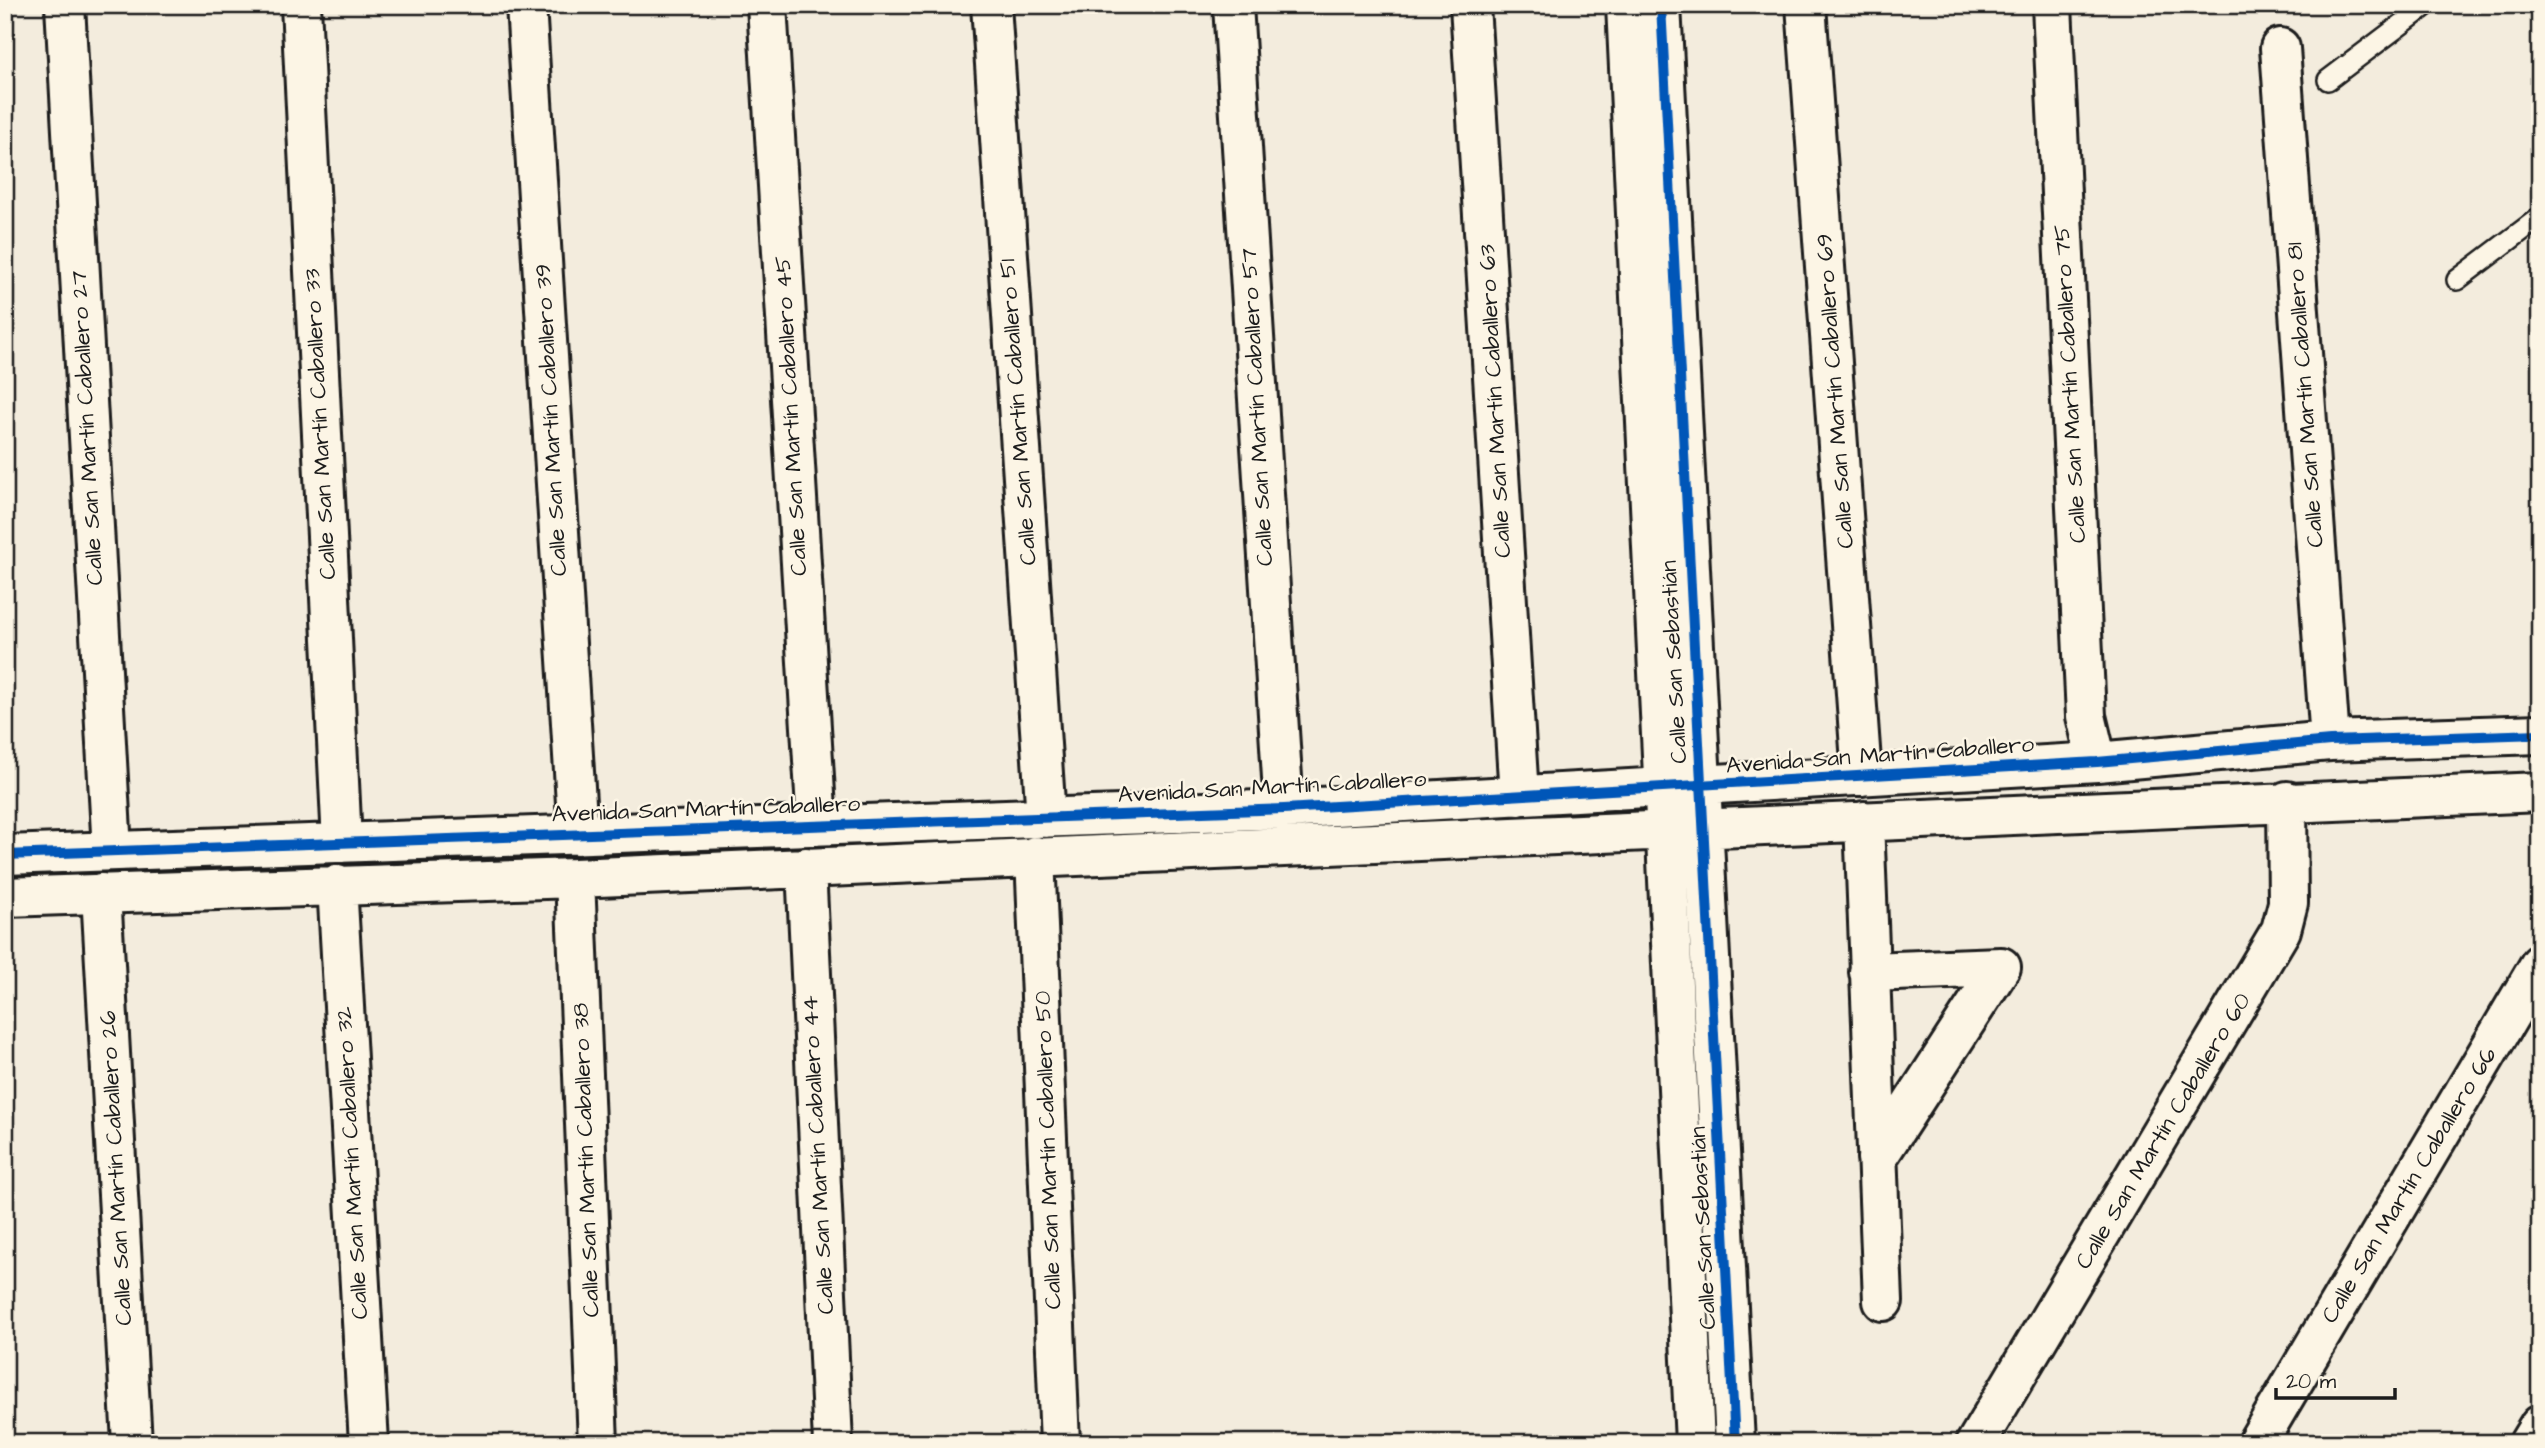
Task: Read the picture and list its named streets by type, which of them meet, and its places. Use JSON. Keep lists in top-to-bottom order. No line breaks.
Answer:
{"streets":{"street":["Calle San Martín Caballero 75","Calle San Martín Caballero 69","Calle San Martín Caballero 81","Calle San Martín Caballero 63","Calle San Martín Caballero 57","Calle San Martín Caballero 51","Calle San Martín Caballero 45","Calle San Martín Caballero 39","Calle San Martín Caballero 33","Calle San Martín Caballero 27","Calle San Sebastián","Avenida San Martín Caballero","Calle San Martín Caballero 60","Calle San Martín Caballero 50","Calle San Martín Caballero 44","Calle San Martín Caballero 38","Calle San Martín Caballero 32","Calle San Martín Caballero 26","Calle San Martín Caballero 66"]},"crossings":[["Calle San Martín Caballero 75","Avenida San Martín Caballero"],["Calle San Martín Caballero 69","Avenida San Martín Caballero"],["Calle San Martín Caballero 81","Avenida San Martín Caballero"],["Calle San Martín Caballero 63","Avenida San Martín Caballero"],["Calle San Martín Caballero 57","Avenida San Martín Caballero"],["Calle San Martín Caballero 51","Avenida San Martín Caballero"],["Calle San Martín Caballero 45","Avenida San Martín Caballero"],["Calle San Martín Caballero 39","Avenida San Martín Caballero"],["Calle San Martín Caballero 33","Avenida San Martín Caballero"],["Calle San Martín Caballero 27","Avenida San Martín Caballero"],["Calle San Sebastián","Avenida San Martín Caballero"]],"scale_bar":"20 m"}
